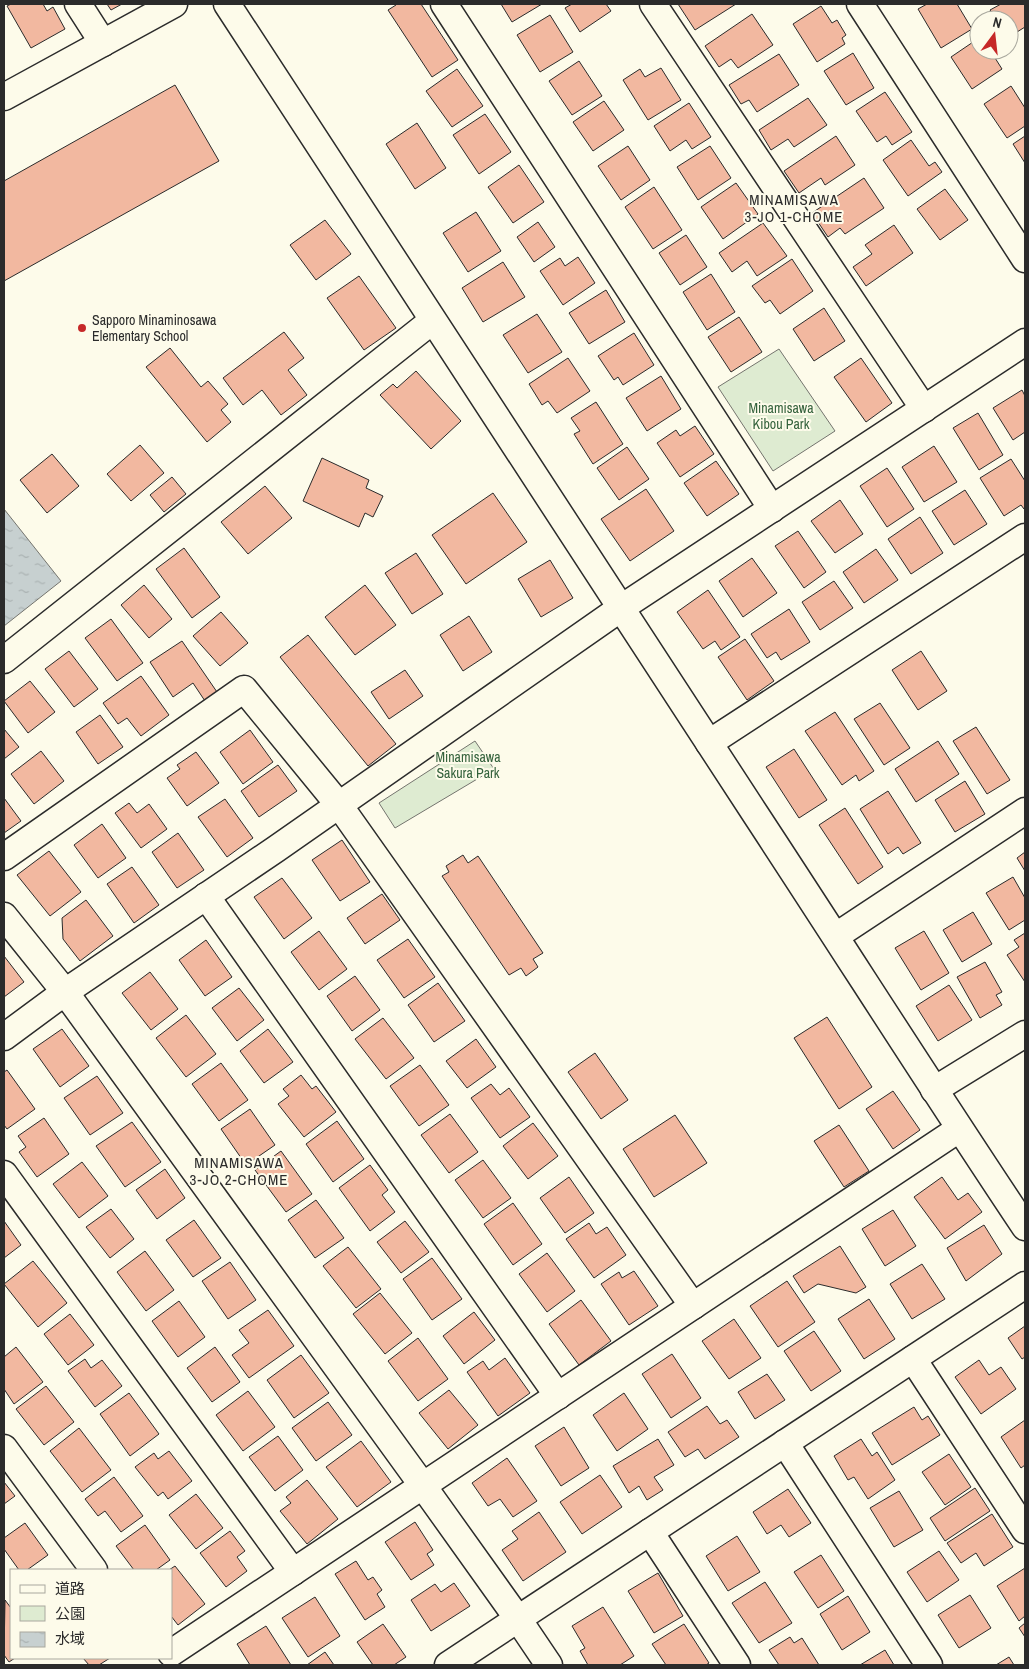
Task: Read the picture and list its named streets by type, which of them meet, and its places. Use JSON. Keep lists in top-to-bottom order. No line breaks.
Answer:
{"districts":["MINAMISAWA 3-JO 1-CHOME","MINAMISAWA 3-JO 2-CHOME"],"parks":["Minamisawa Kibou Park","Minamisawa Sakura Park"],"places":["Sapporo Minaminosawa Elementary School"],"legend":["道路","公園","水域"],"north":"top"}
